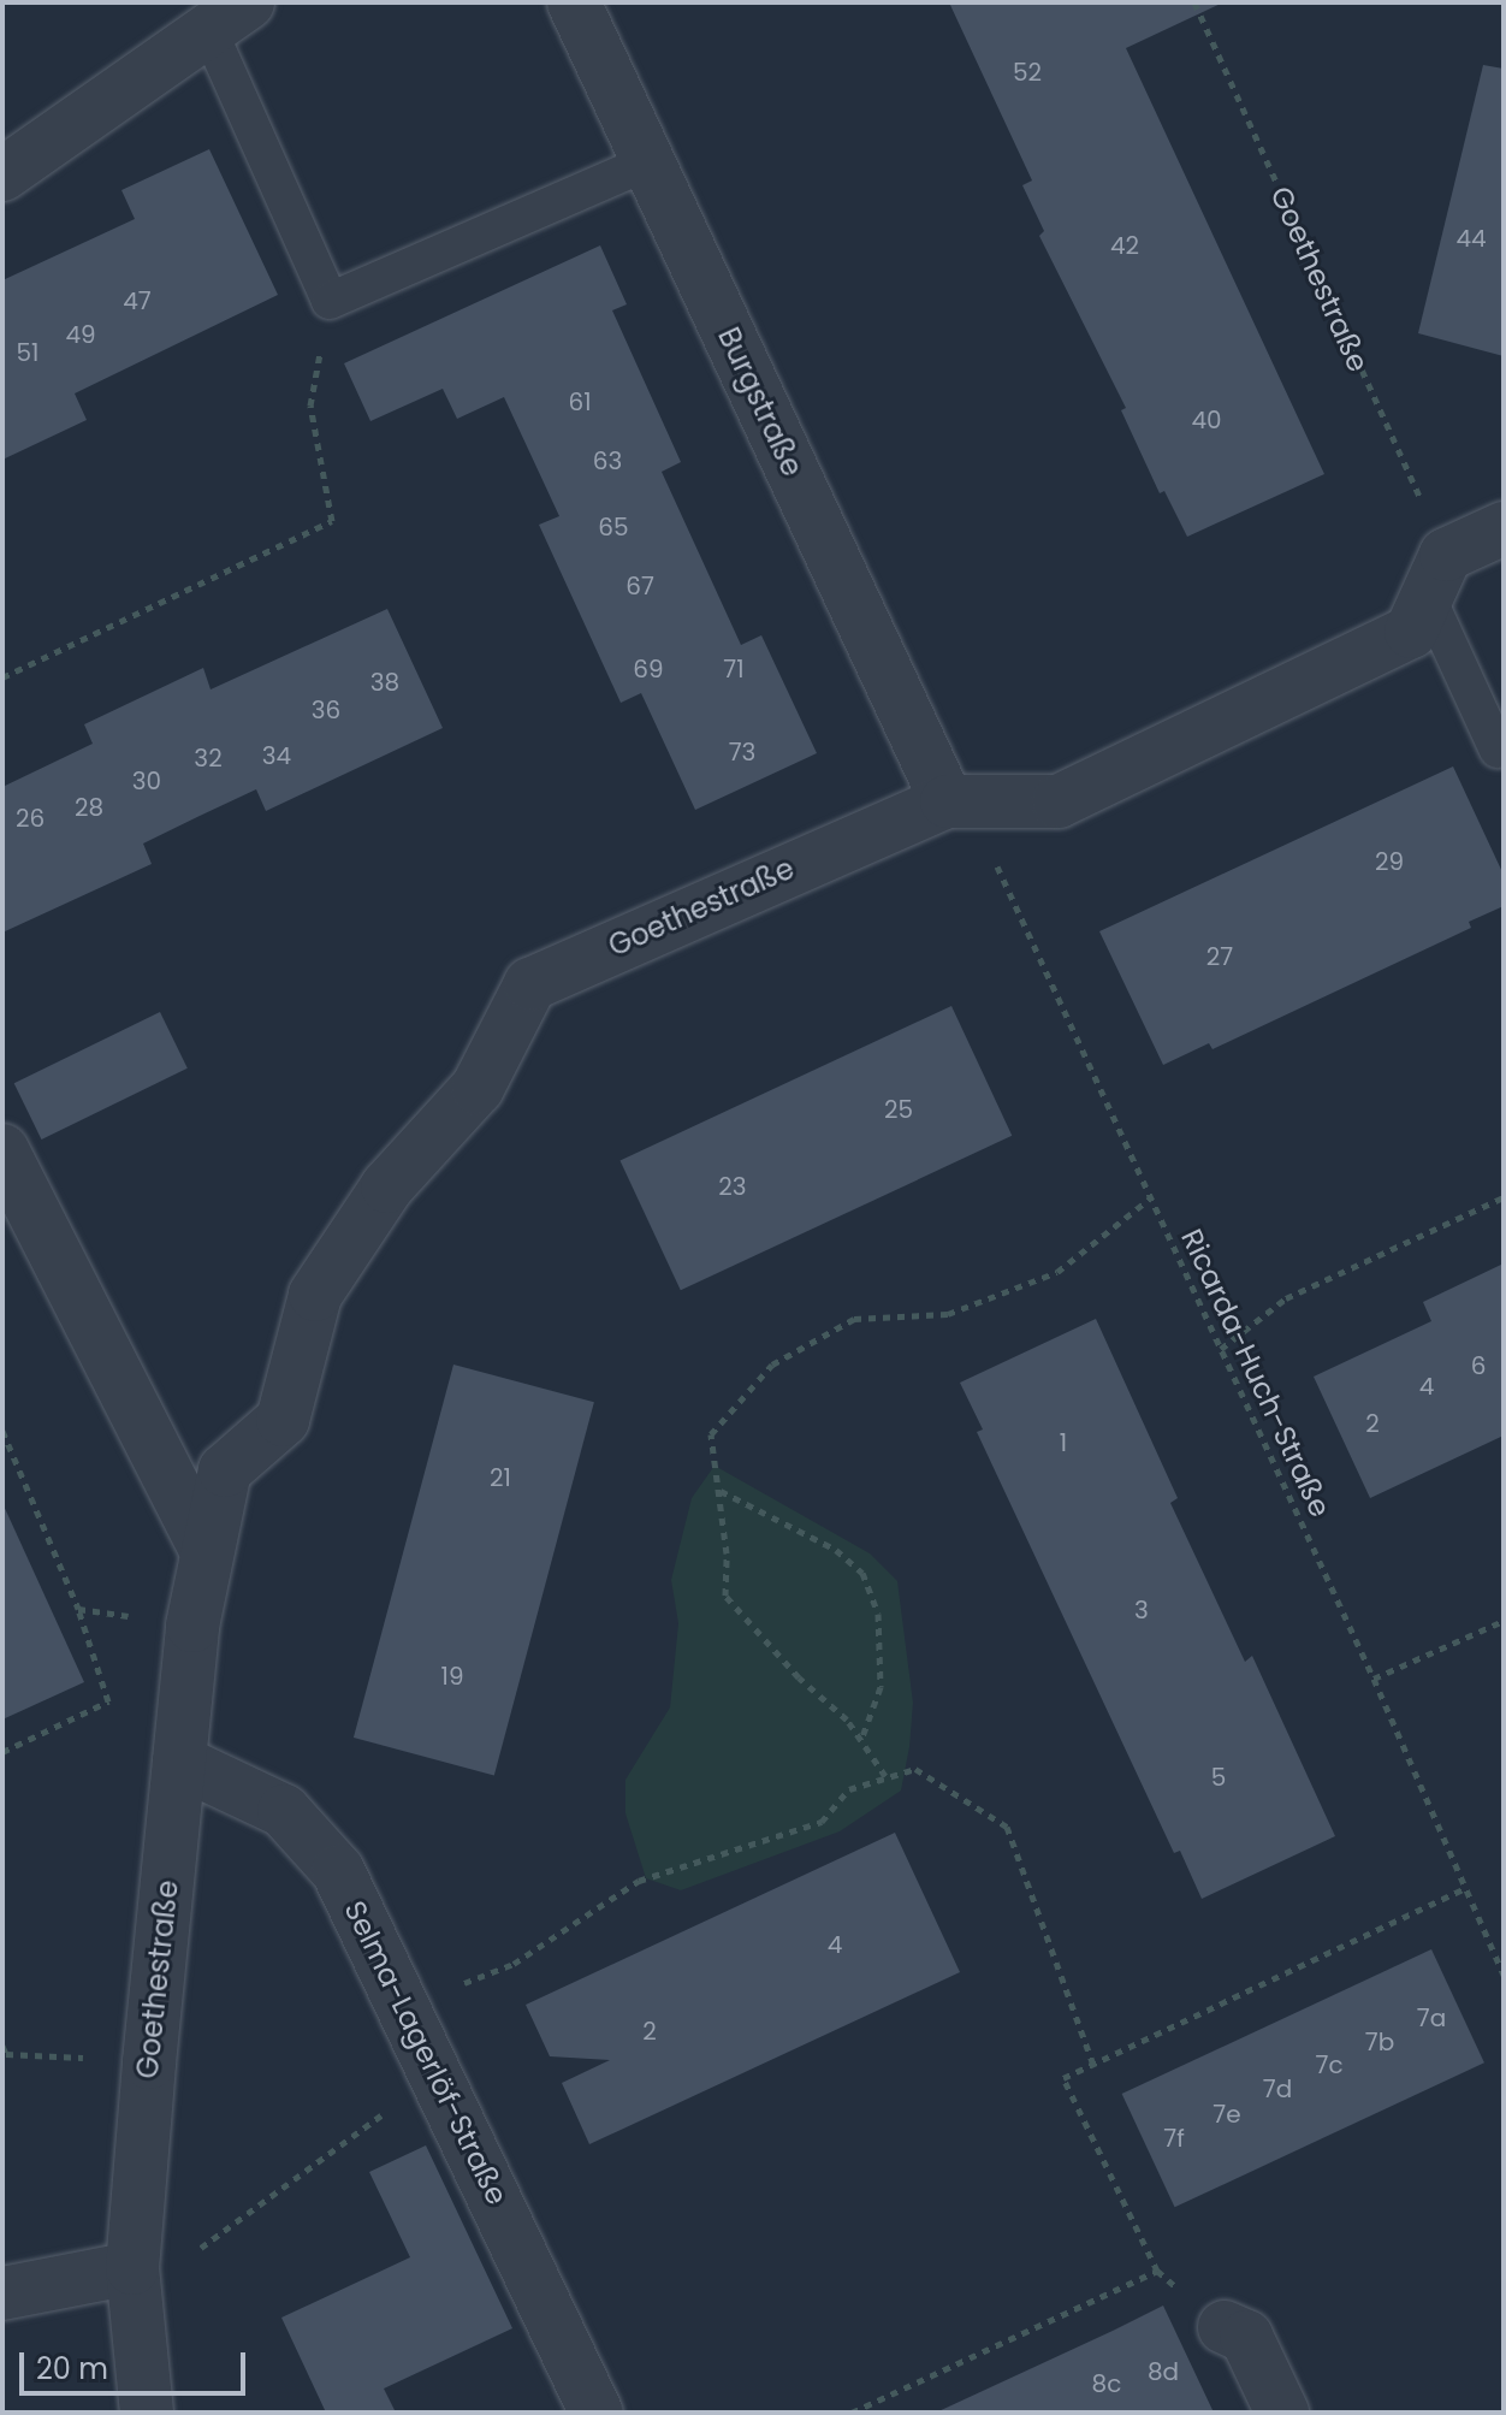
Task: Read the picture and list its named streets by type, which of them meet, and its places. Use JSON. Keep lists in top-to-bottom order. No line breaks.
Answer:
{"streets":{"street":["Goethestraße","Burgstraße","Selma-Lagerlöf-Straße"],"path":["Ricarda-Huch-Straße"]},"crossings":[["Goethestraße","Burgstraße"],["Goethestraße","Ricarda-Huch-Straße"],["Goethestraße","Selma-Lagerlöf-Straße"],["Burgstraße","Ricarda-Huch-Straße"]],"house_numbers":["52","44","42","47","49","51","61","40","63","65","67","69","71","38","36","73","34","32","30","28","26","29","27","25","23","6","4","2","1","21","3","19","5","4","7a","2","7b","7c","7d","7e","7f","8d","8c"],"scale_bar":"20 m"}
